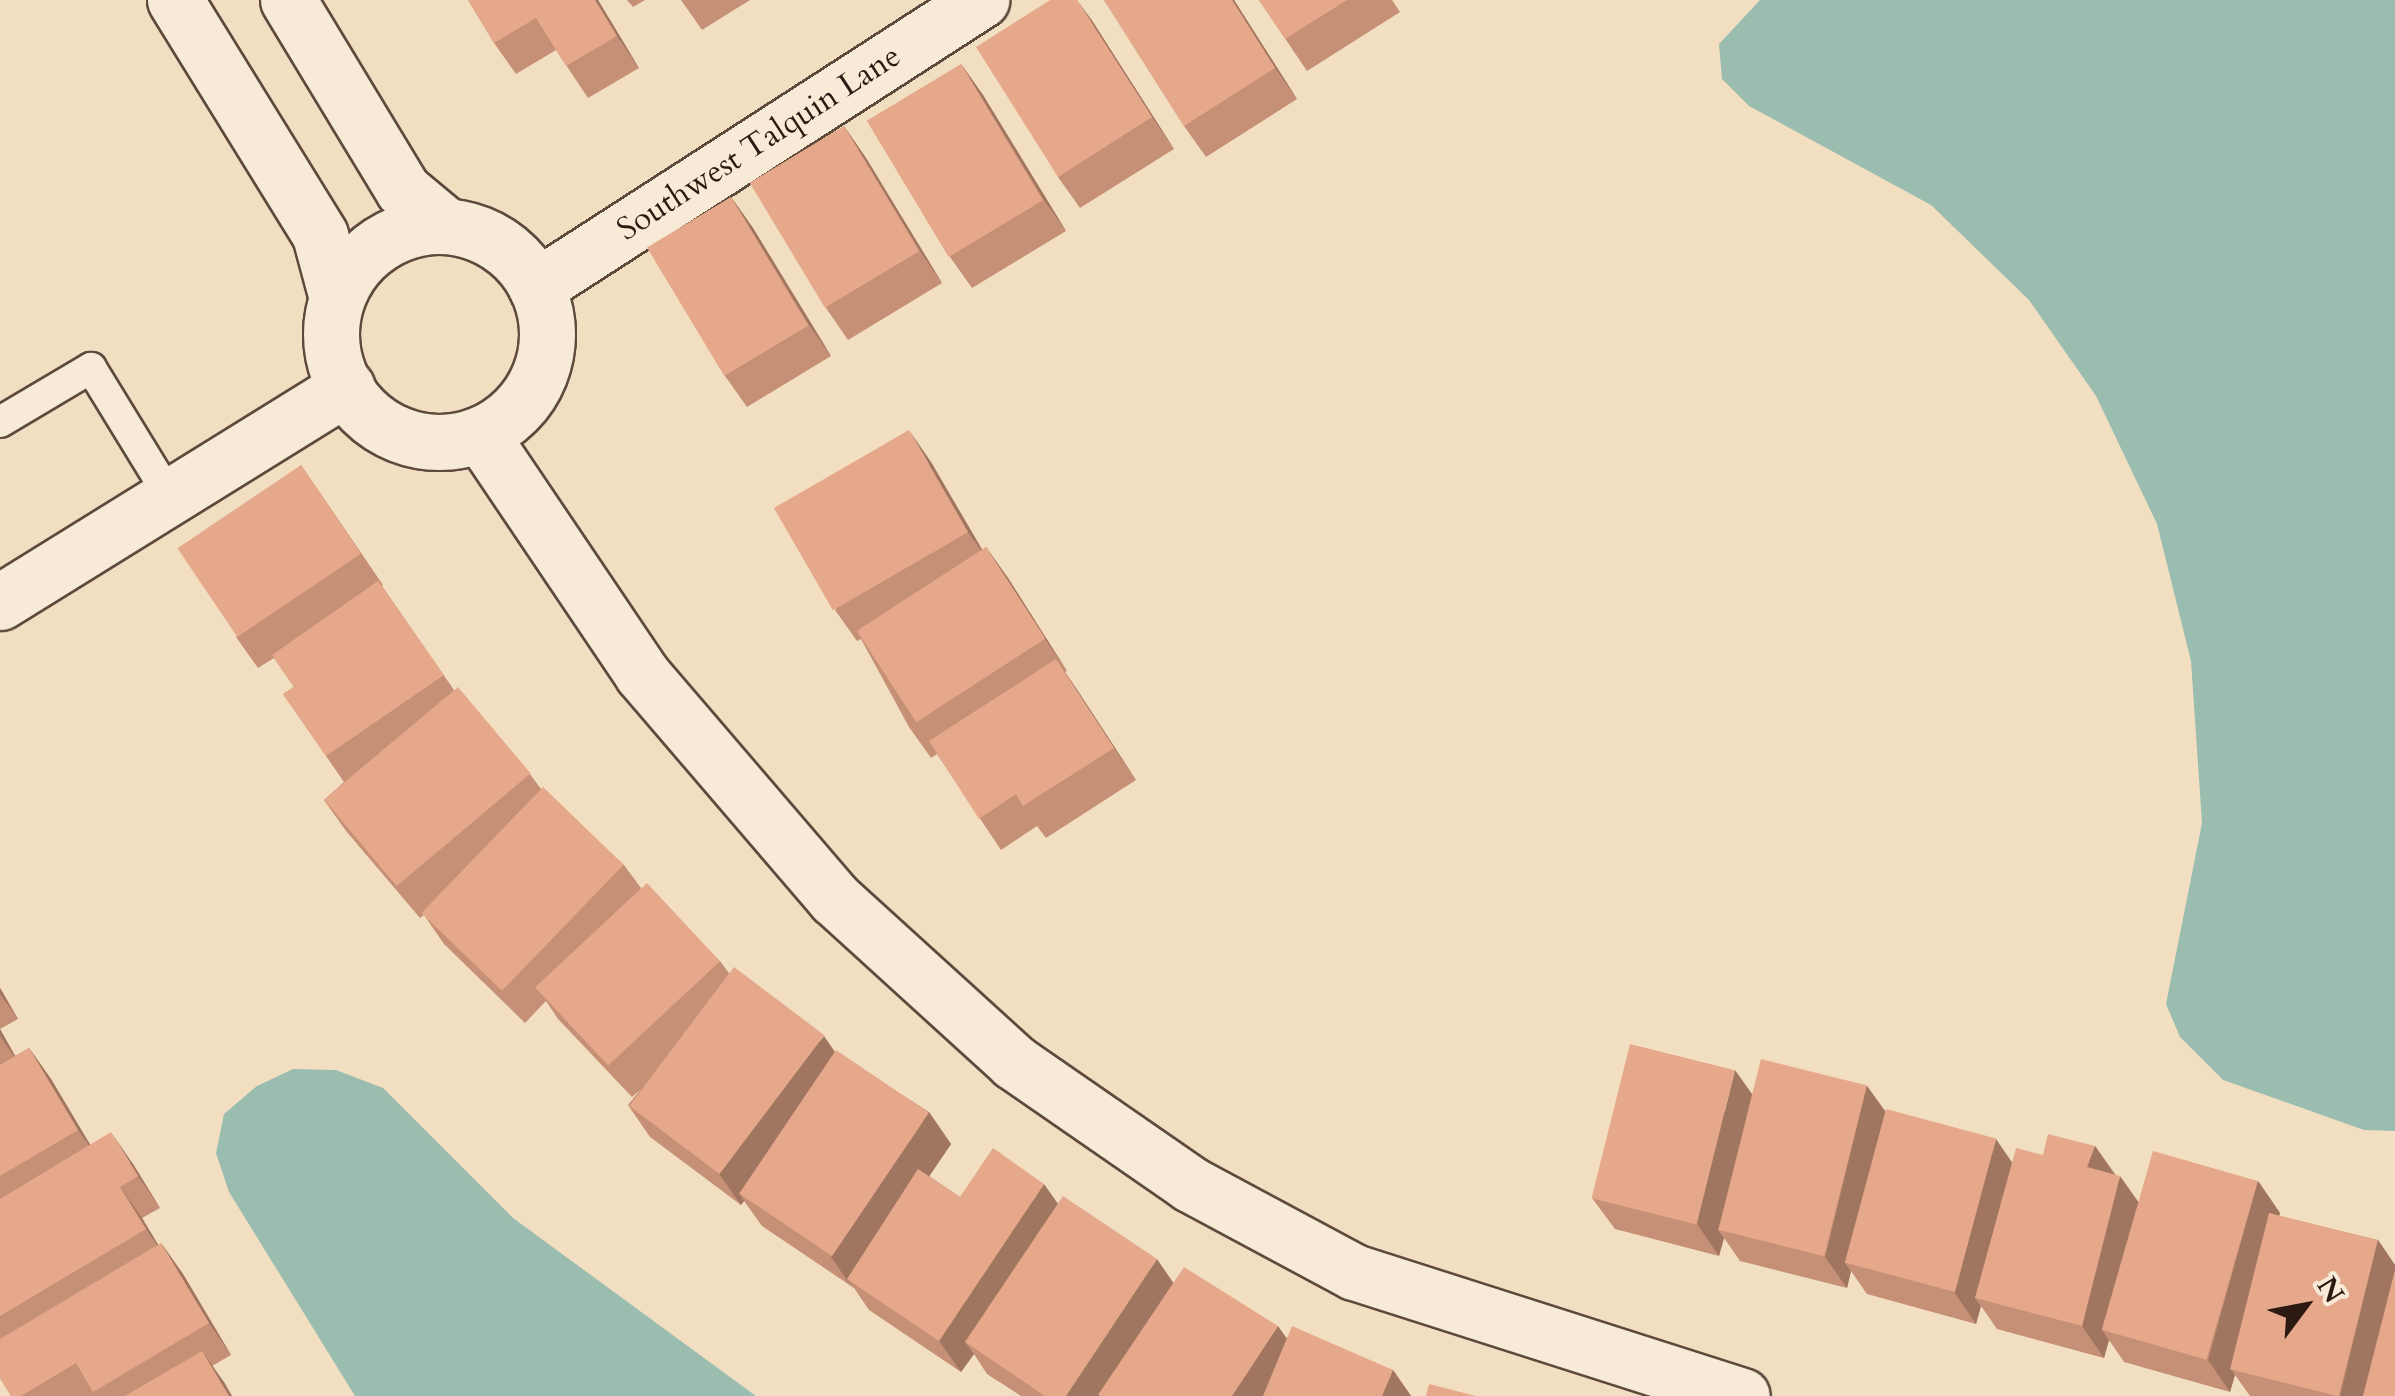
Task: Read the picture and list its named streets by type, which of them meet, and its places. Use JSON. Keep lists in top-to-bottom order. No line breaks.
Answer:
{"streets":{"street":["Southwest Talquin Lane"]},"north":"top right"}
